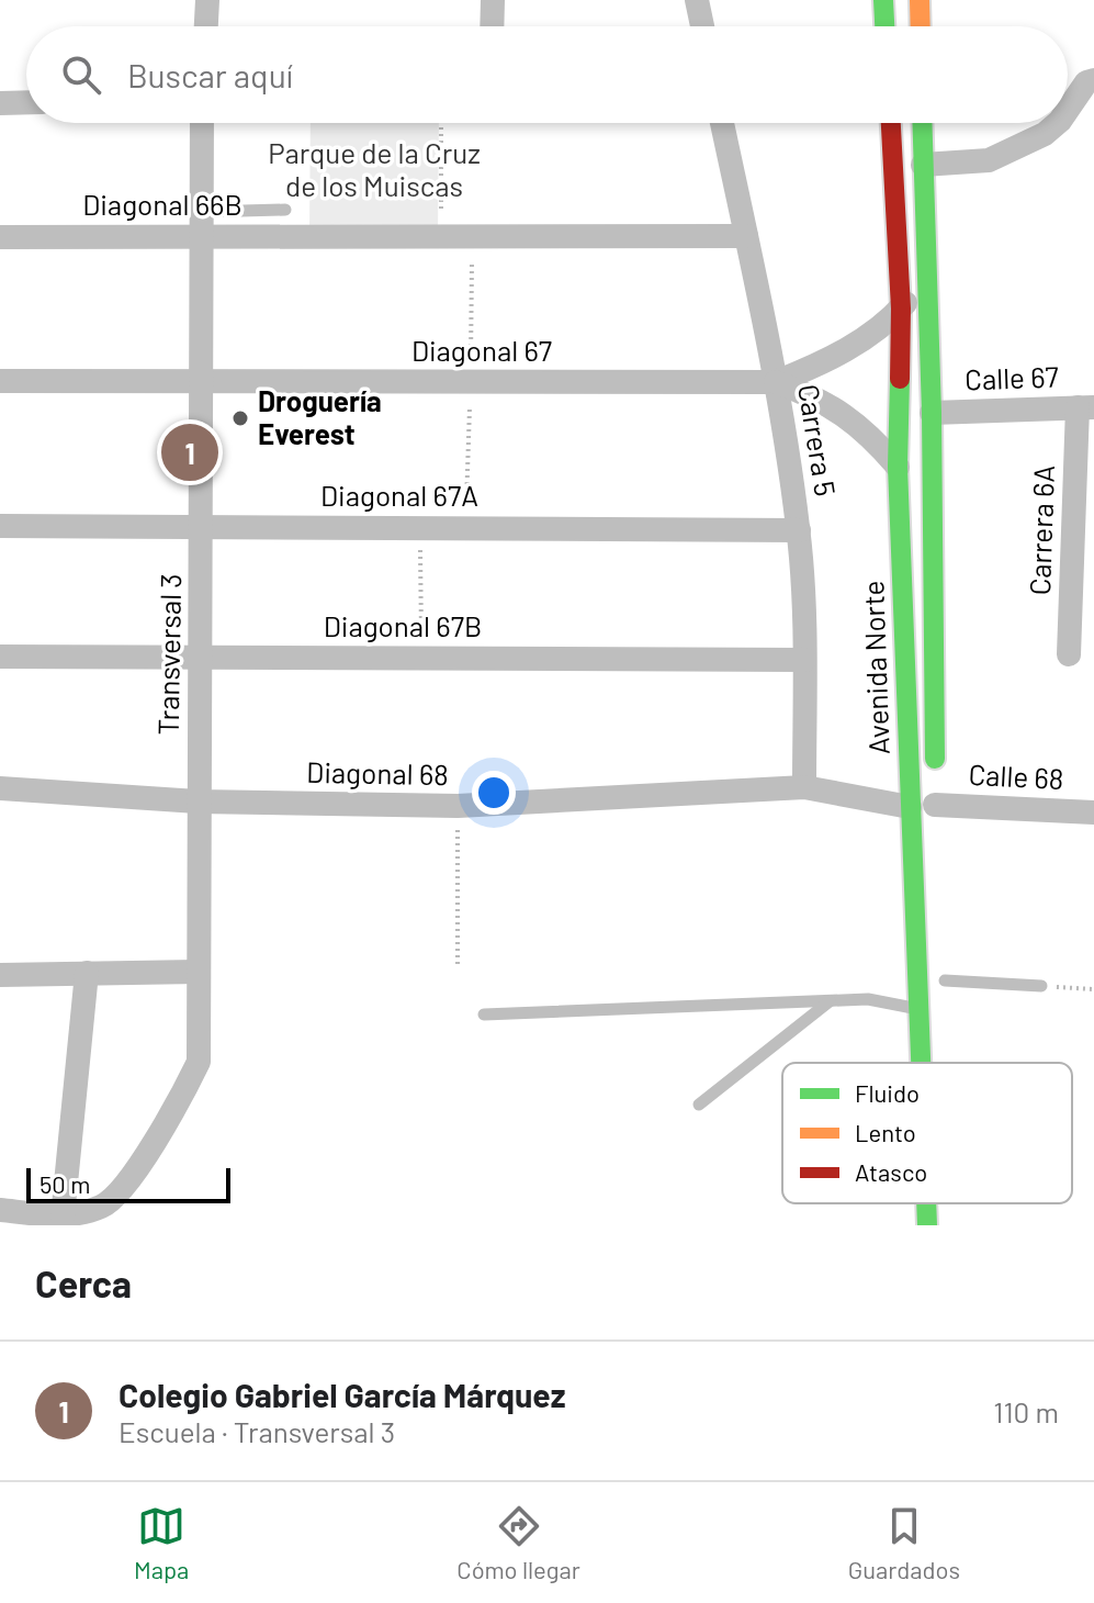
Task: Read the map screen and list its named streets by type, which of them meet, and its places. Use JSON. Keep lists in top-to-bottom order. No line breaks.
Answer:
{"streets":{"main road":["Avenida Norte"],"street":["Diagonal 66B","Diagonal 67","Calle 67","Carrera 5","Diagonal 67A","Carrera 6A","Diagonal 67B","Transversal 3","Diagonal 68","Calle 68"]},"crossings":[["Diagonal 66B","Carrera 5"],["Diagonal 66B","Transversal 3"],["Diagonal 67","Carrera 5"],["Diagonal 67","Transversal 3"],["Diagonal 67","Avenida Norte"],["Calle 67","Carrera 6A"],["Calle 67","Avenida Norte"],["Carrera 5","Diagonal 67A"],["Carrera 5","Diagonal 67B"],["Carrera 5","Diagonal 68"],["Diagonal 67A","Transversal 3"],["Diagonal 67B","Transversal 3"],["Transversal 3","Diagonal 68"],["Avenida Norte","Diagonal 68"],["Avenida Norte","Calle 68"],["Diagonal 68","Calle 68"]],"parks":["Parque de la Cruz de los Muiscas"],"places":["Droguería Everest"],"legend":["Fluido","Lento","Atasco"],"scale_bar":"50 m","page":{"search":"Buscar aquí","pins":"1","scale":"50 m","heading":"Cerca","list":[{"mark":"1","name":"Colegio Gabriel García Márquez","note":"Escuela · Transversal 3","value":"110 m"}],"nav":["Mapa","Cómo llegar","Guardados"]}}
